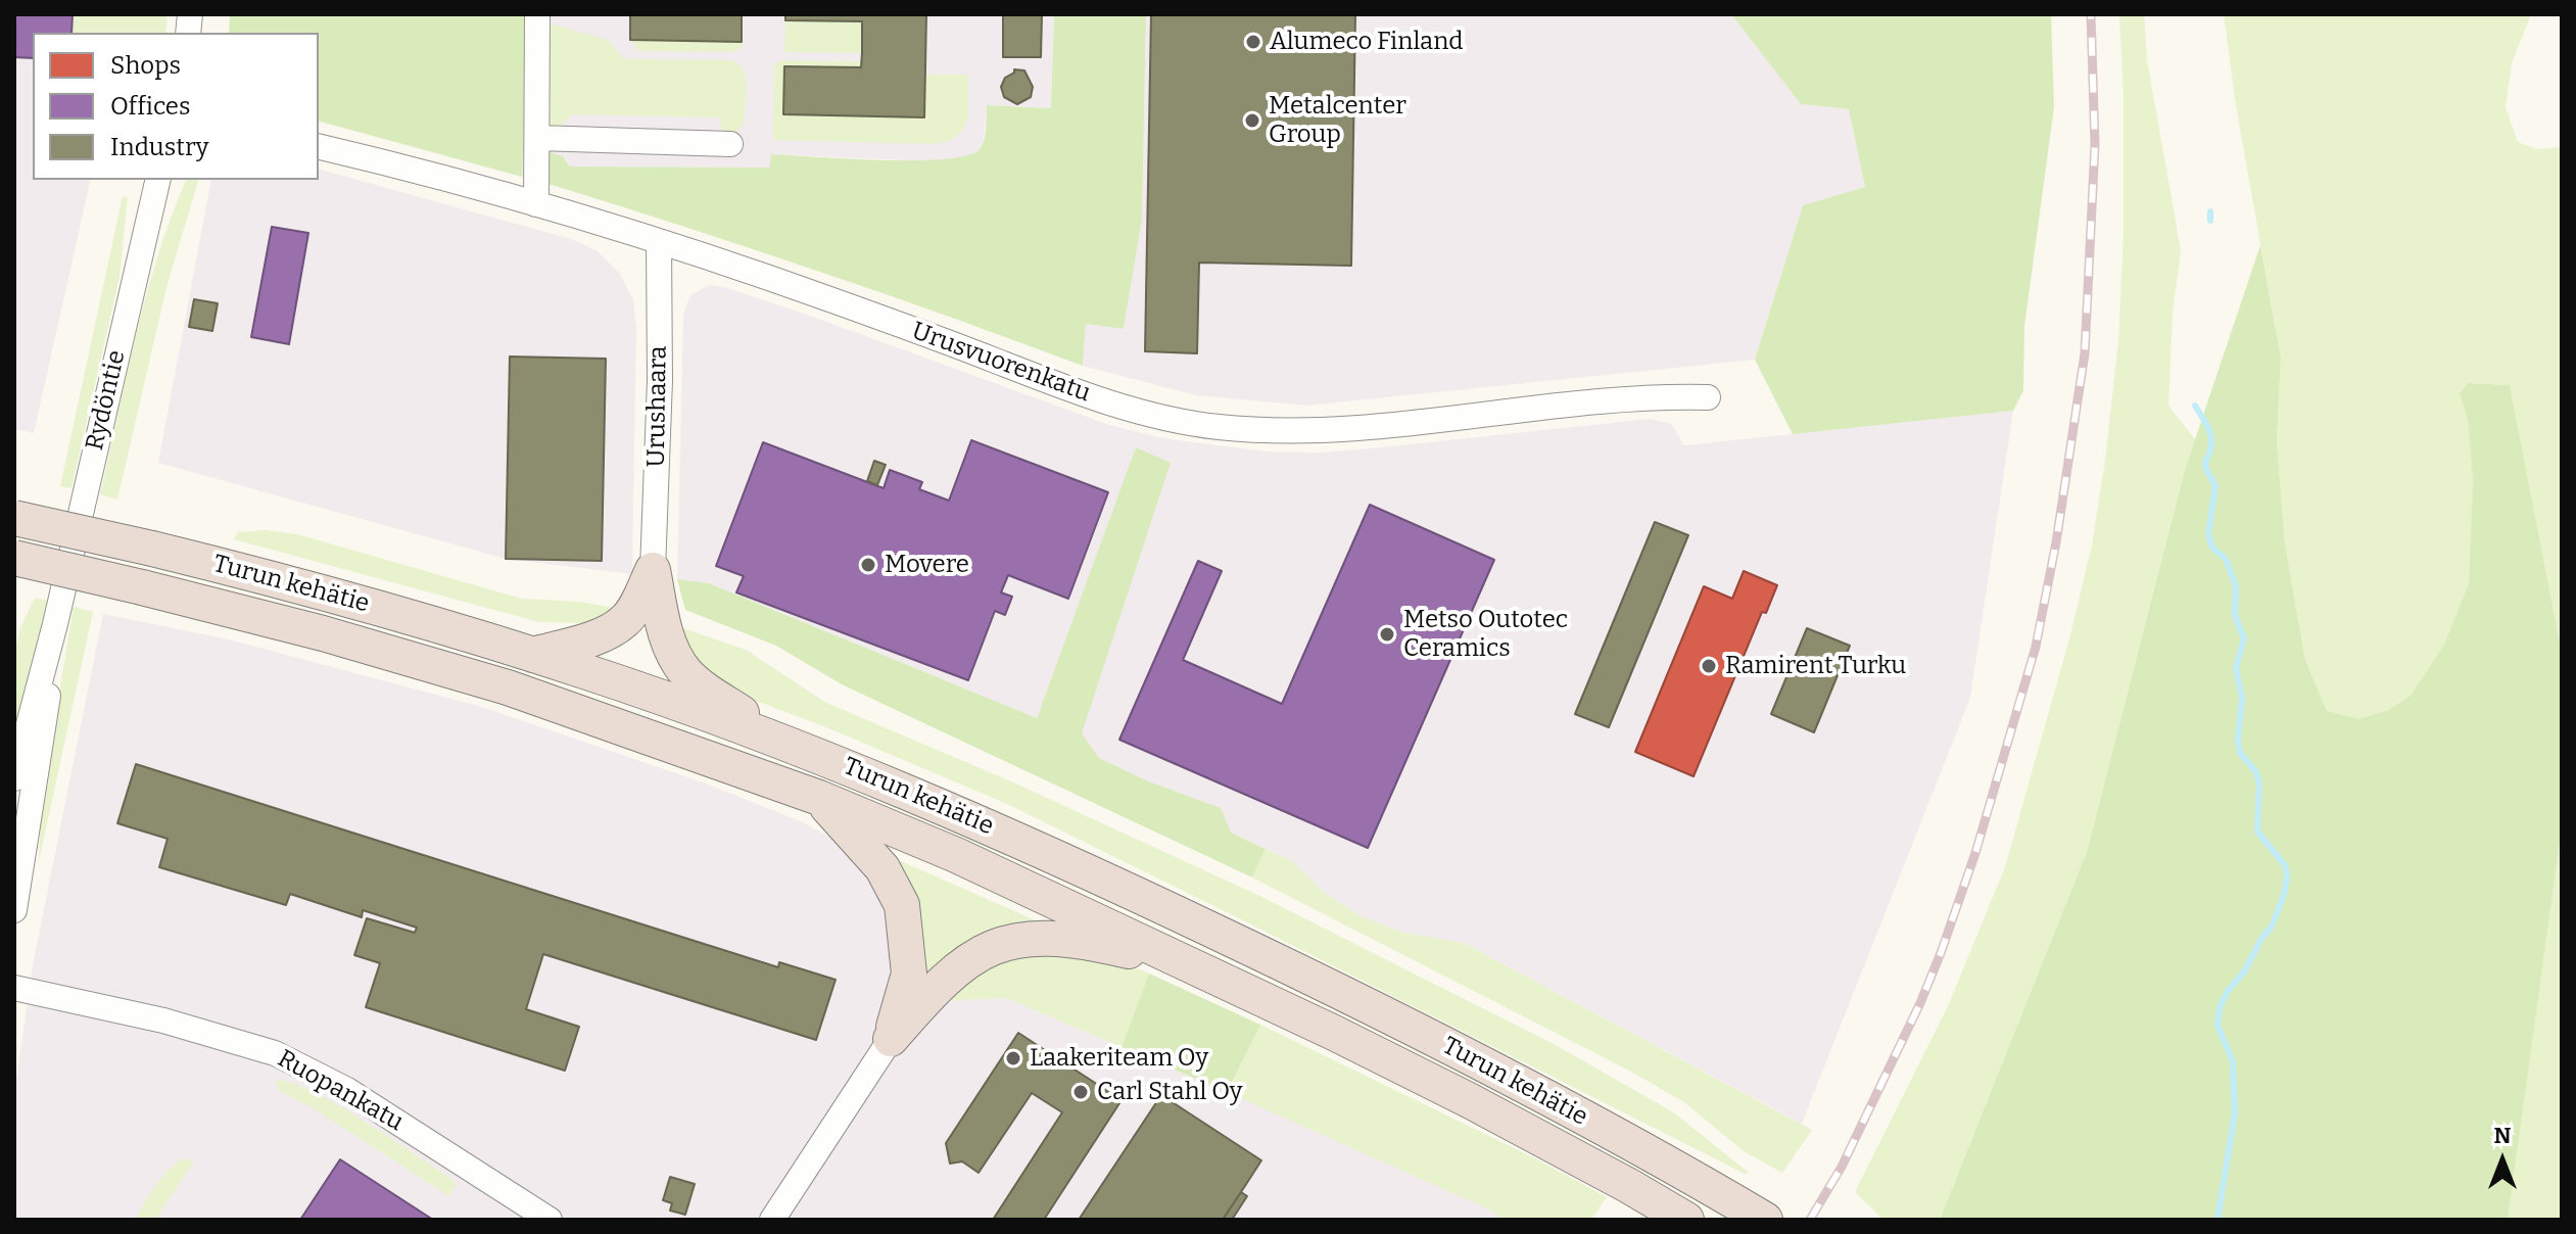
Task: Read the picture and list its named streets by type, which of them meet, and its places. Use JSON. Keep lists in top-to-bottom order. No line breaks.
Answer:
{"streets":{"highway":["Turun kehätie"],"street":["Urusvuorenkatu","Rydöntie","Urushaara","Ruopankatu"]},"crossings":[["Urusvuorenkatu","Urushaara"]],"places":["Alumeco Finland","Metalcenter Group","Movere","Metso Outotec Ceramics","Ramirent Turku","Laakeriteam Oy","Carl Stahl Oy"],"legend":["Shops","Offices","Industry"],"north":"top"}
